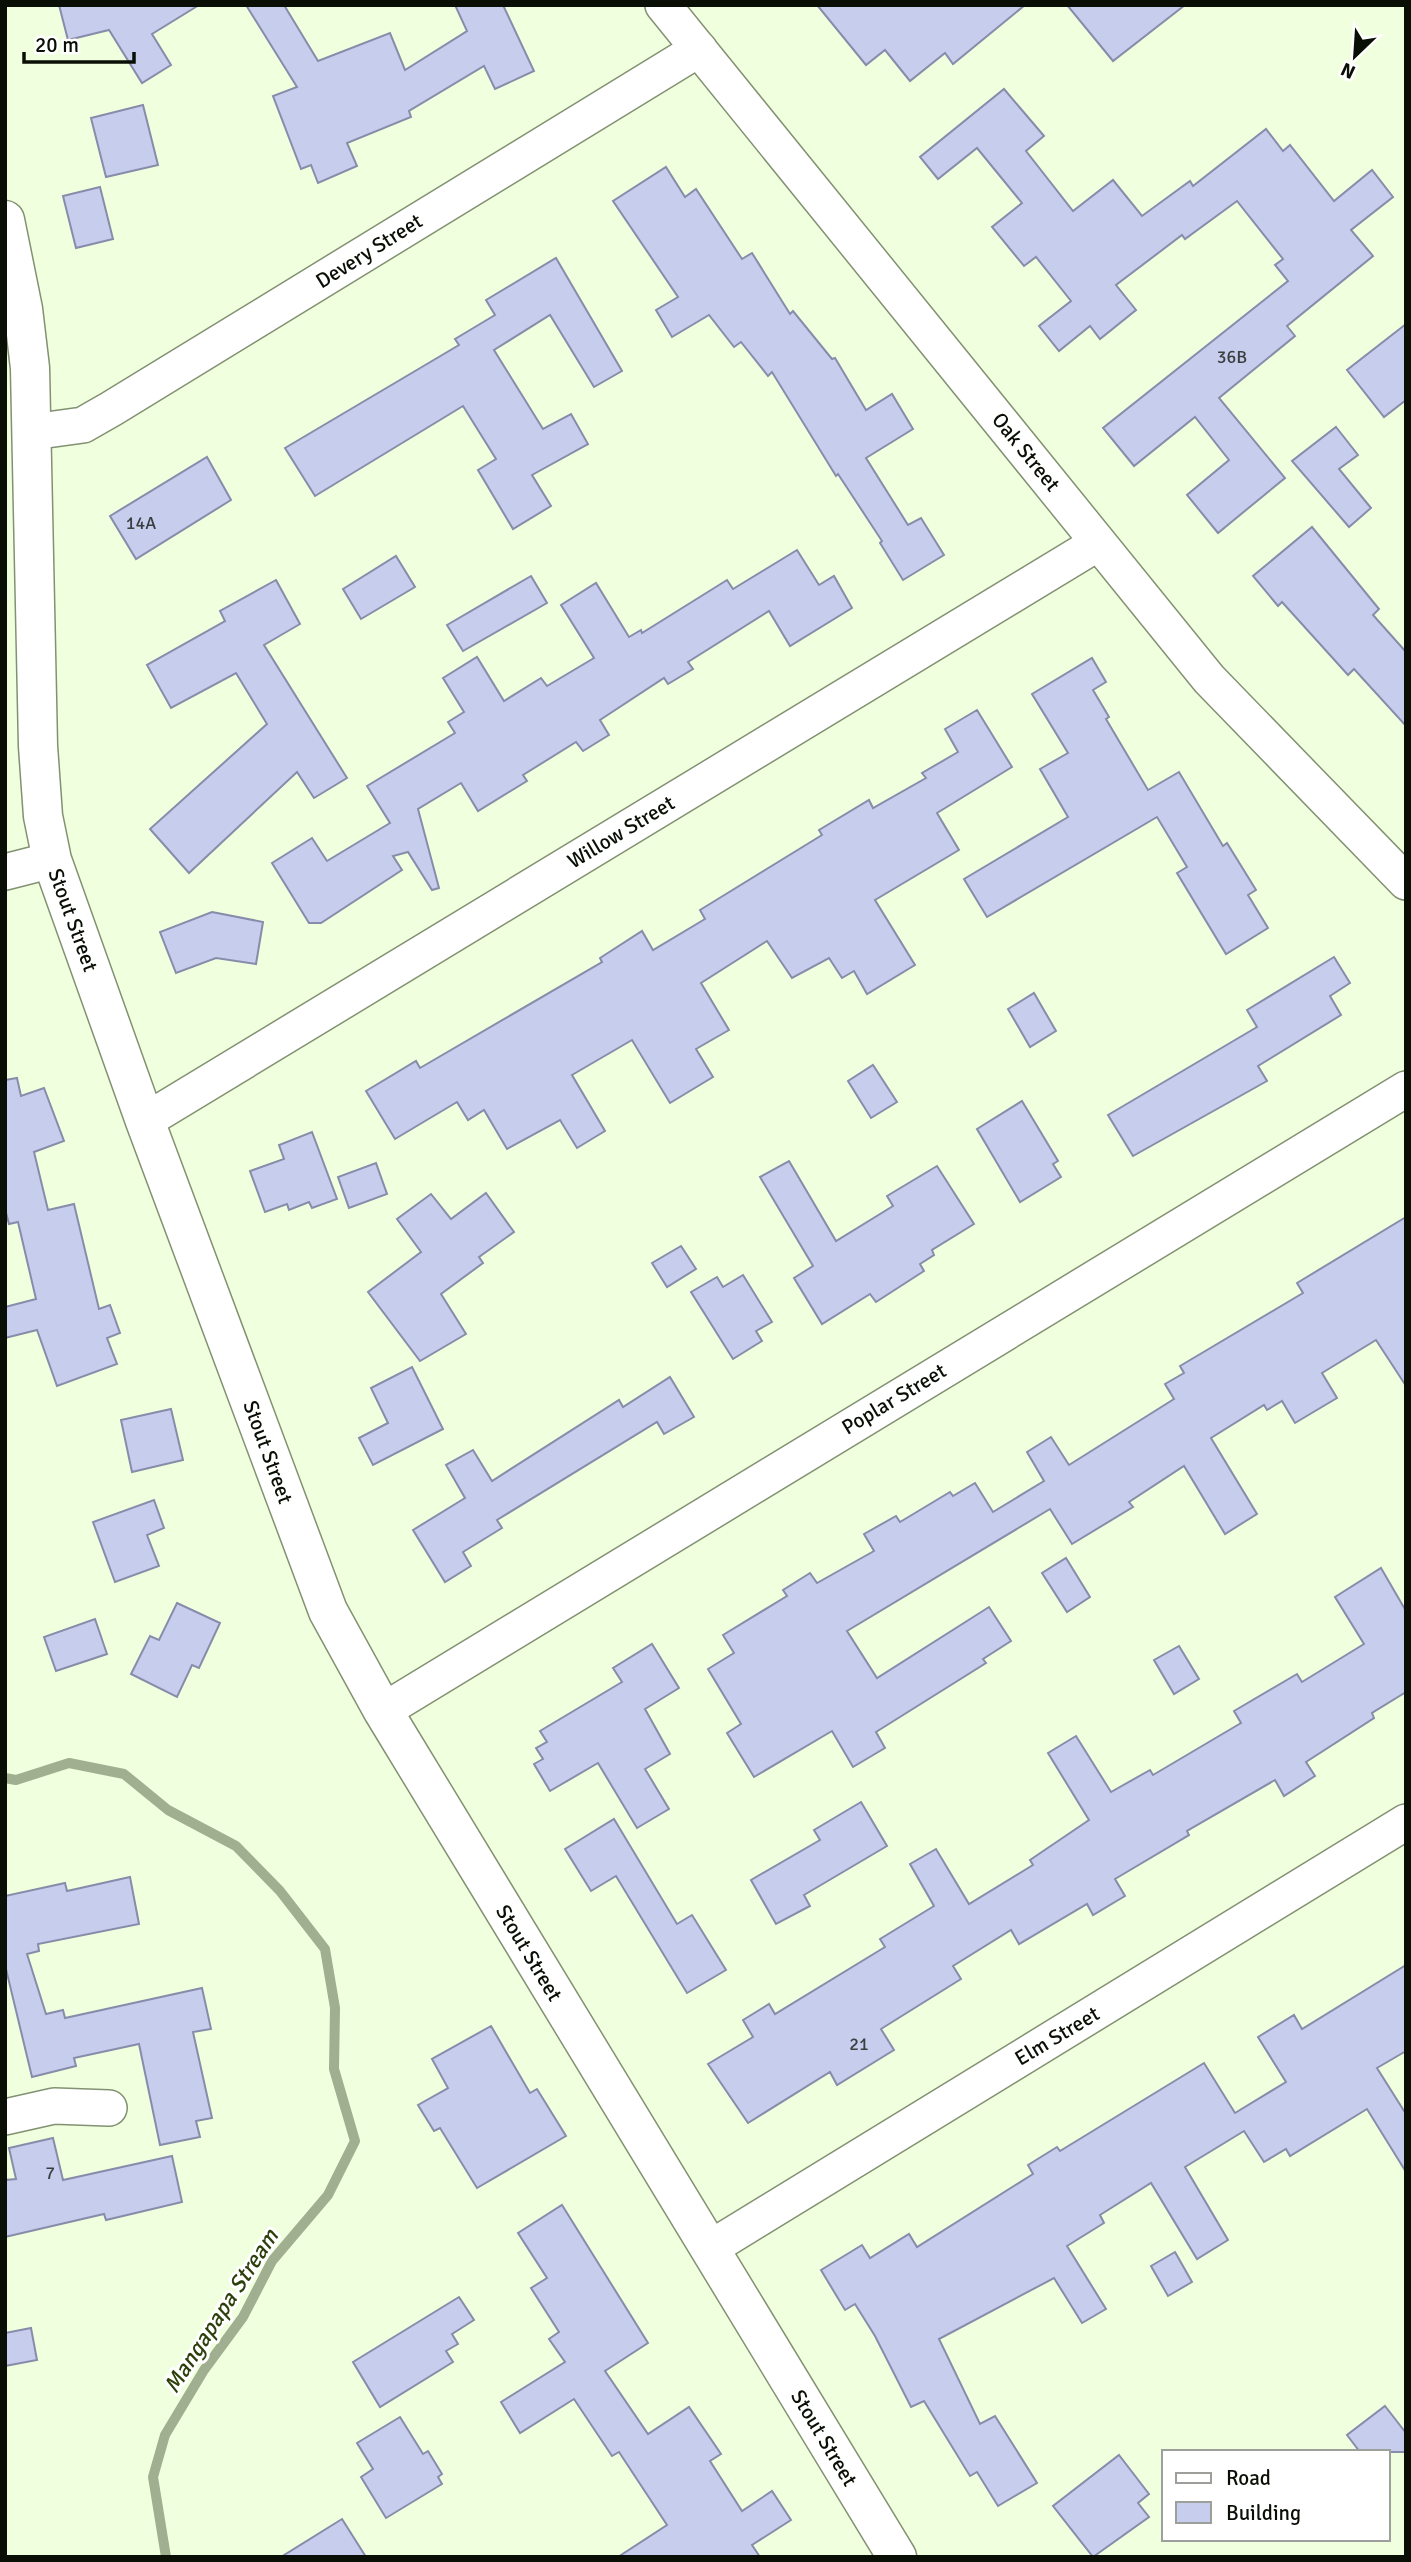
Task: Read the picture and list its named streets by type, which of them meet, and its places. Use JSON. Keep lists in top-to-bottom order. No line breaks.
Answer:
{"streets":{"street":["Devery Street","Oak Street","Willow Street","Stout Street","Poplar Street","Elm Street"]},"crossings":[["Devery Street","Oak Street"],["Devery Street","Stout Street"],["Oak Street","Willow Street"],["Willow Street","Stout Street"],["Stout Street","Poplar Street"],["Stout Street","Elm Street"]],"water":["Mangapapa Stream"],"house_numbers":["36B","14A","21","7"],"legend":["Road","Building"],"scale_bar":"20 m","north":"bottom left"}
